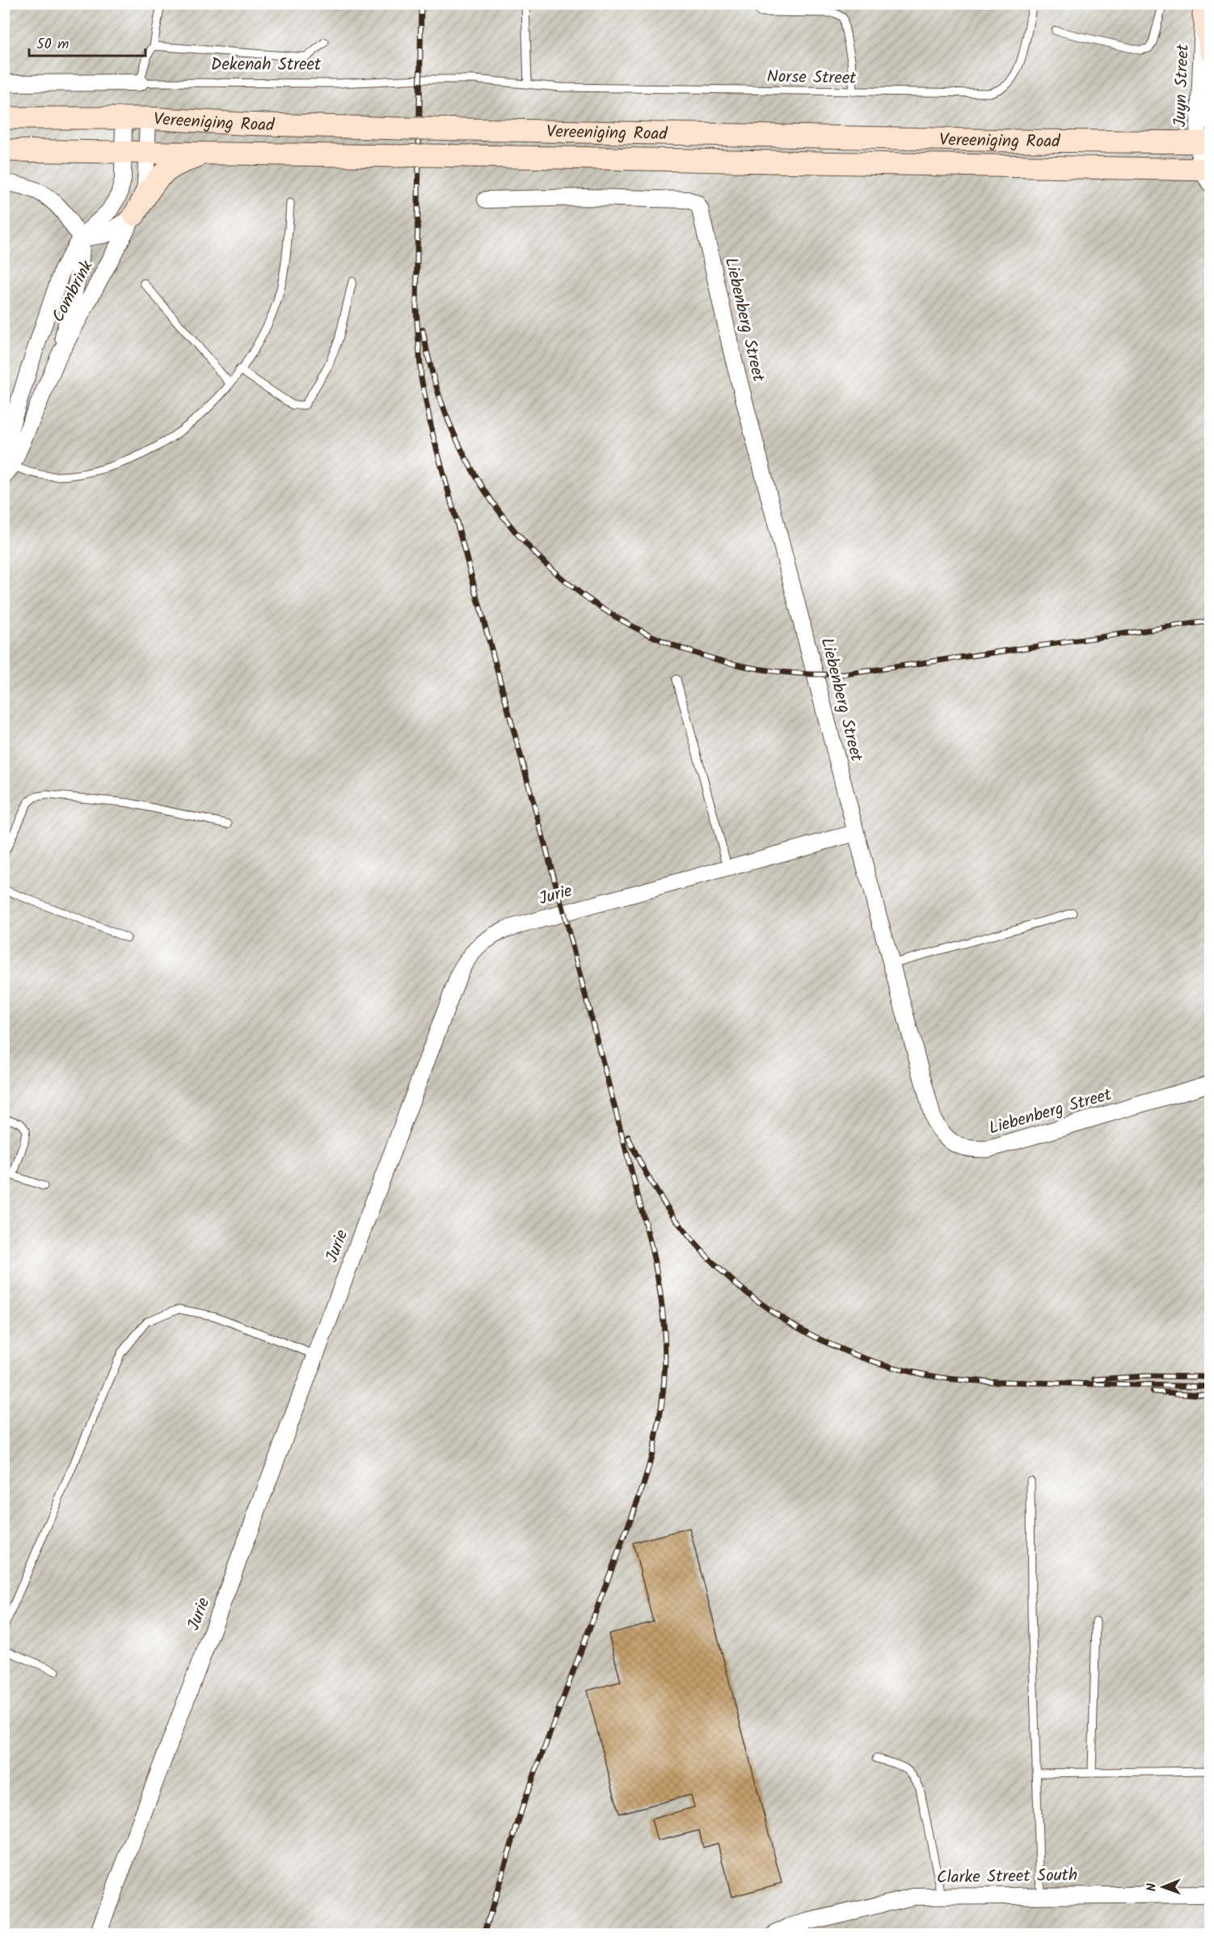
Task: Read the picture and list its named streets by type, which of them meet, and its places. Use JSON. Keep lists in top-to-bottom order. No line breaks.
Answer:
{"streets":{"main road":["Vereeniging Road"],"street":["Dekenah Street","Juyn Street","Combrink","Liebenberg Street","Jurie","Clarke Street South"],"lane":["Norse Street"]},"crossings":[["Dekenah Street","Norse Street"],["Juyn Street","Vereeniging Road"],["Vereeniging Road","Combrink"],["Liebenberg Street","Jurie"]],"scale_bar":"50 m","north":"left"}
